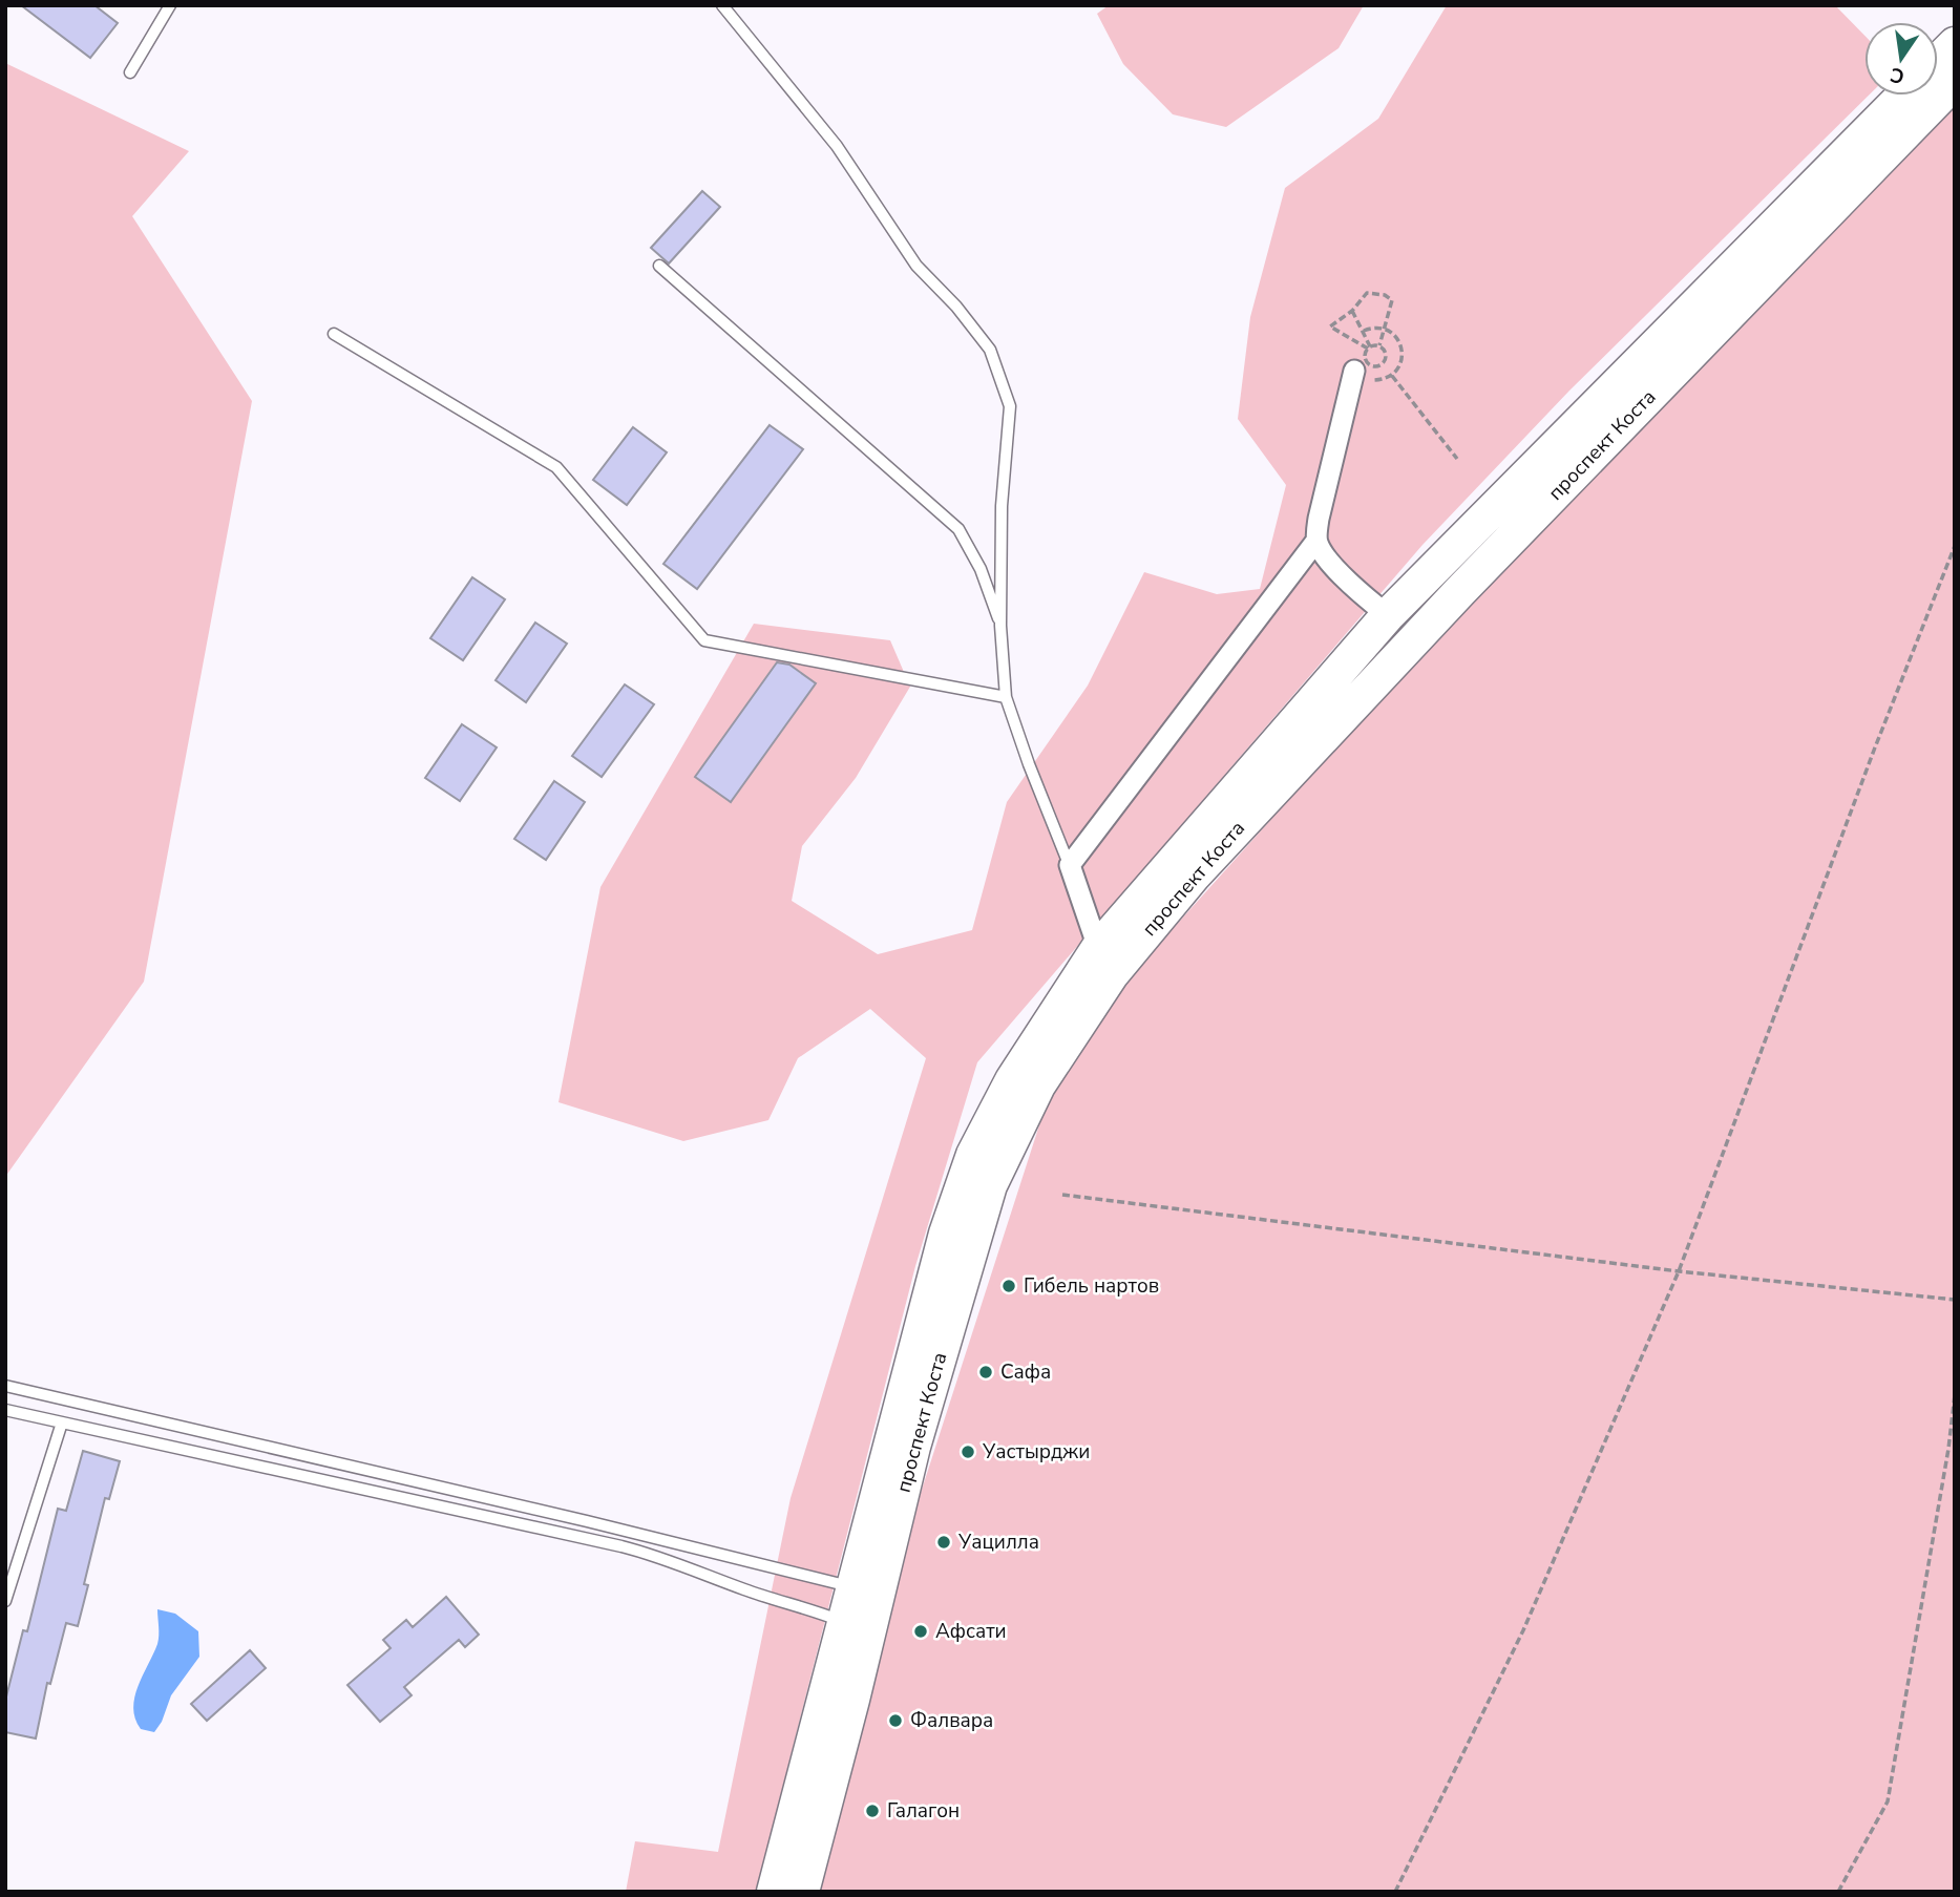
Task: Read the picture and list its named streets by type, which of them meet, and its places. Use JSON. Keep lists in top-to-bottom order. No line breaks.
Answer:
{"streets":{"main road":["проспект Коста"]},"places":["Гибель нартов","Сафа","Уастырджи","Уацилла","Афсати","Фалвара","Галагон"],"north":"bottom"}
